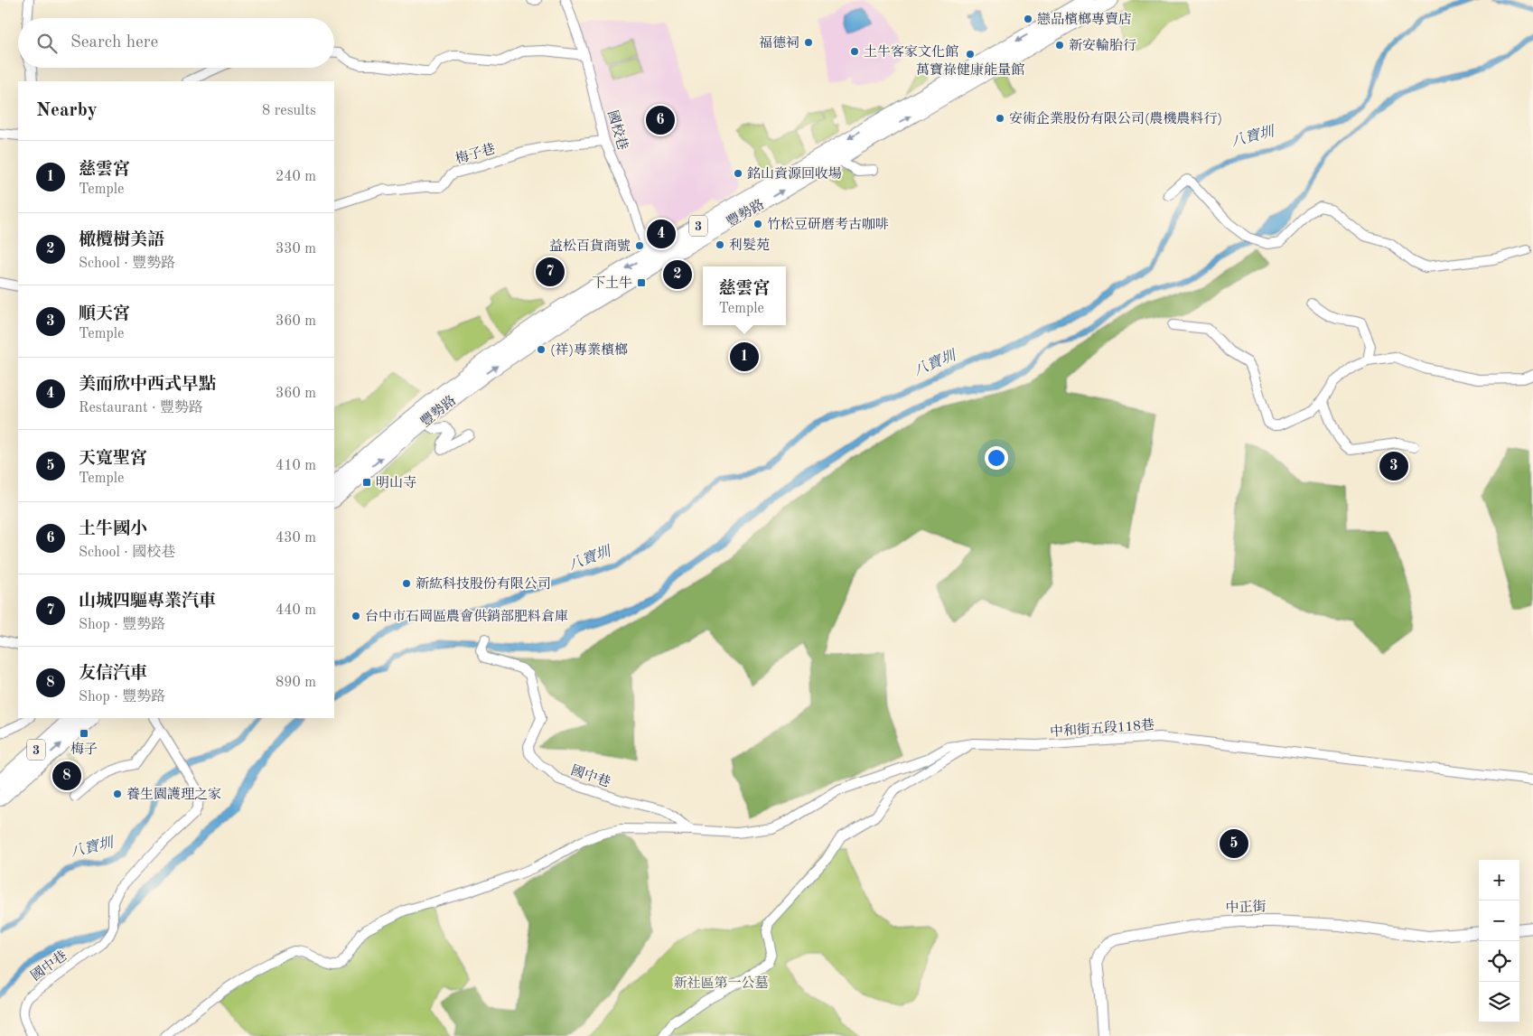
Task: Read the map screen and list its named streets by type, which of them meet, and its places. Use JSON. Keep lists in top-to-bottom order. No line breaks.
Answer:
{"streets":{"main road":["豐勢路","3"],"street":["國校巷","梅子巷","中和街五段118巷","國中巷","中正街"]},"crossings":[["國校巷","梅子巷"],["國校巷","豐勢路"],["中和街五段118巷","國中巷"]],"water":["八寶圳"],"parks":["新社區第一公墓"],"places":{"other":["戀品檳榔專賣店","福德祠","新安輪胎行","土牛客家文化館","萬寶祿健康能量館","安術企業股份有限公司(農機農料行)","銘山資源回收場","竹松豆研磨考古咖啡","利髮苑","益松百貨商號","(祥)專業檳榔","新紘科技股份有限公司","台中市石岡區農會供銷部肥料倉庫","養生園護理之家"],"transit":["下土牛","明山寺","梅子"]},"page":{"search":"Search here","heading":["Nearby","8 results"],"pins":["6","4","7","2","1","3","8","5"],"list":[{"mark":"1","name":"慈雲宮","note":"Temple","value":"240 m"},{"mark":"2","name":"橄欖樹美語","note":"School · 豐勢路","value":"330 m"},{"mark":"3","name":"順天宮","note":"Temple","value":"360 m"},{"mark":"4","name":"美而欣中西式早點","note":"Restaurant · 豐勢路","value":"360 m"},{"mark":"5","name":"天寬聖宮","note":"Temple","value":"410 m"},{"mark":"6","name":"土牛國小","note":"School · 國校巷","value":"430 m"},{"mark":"7","name":"山城四驅專業汽車","note":"Shop · 豐勢路","value":"440 m"},{"mark":"8","name":"友信汽車","note":"Shop · 豐勢路","value":"890 m"}],"popup":["慈雲宮","Temple"],"map_buttons":["+","−"]}}
